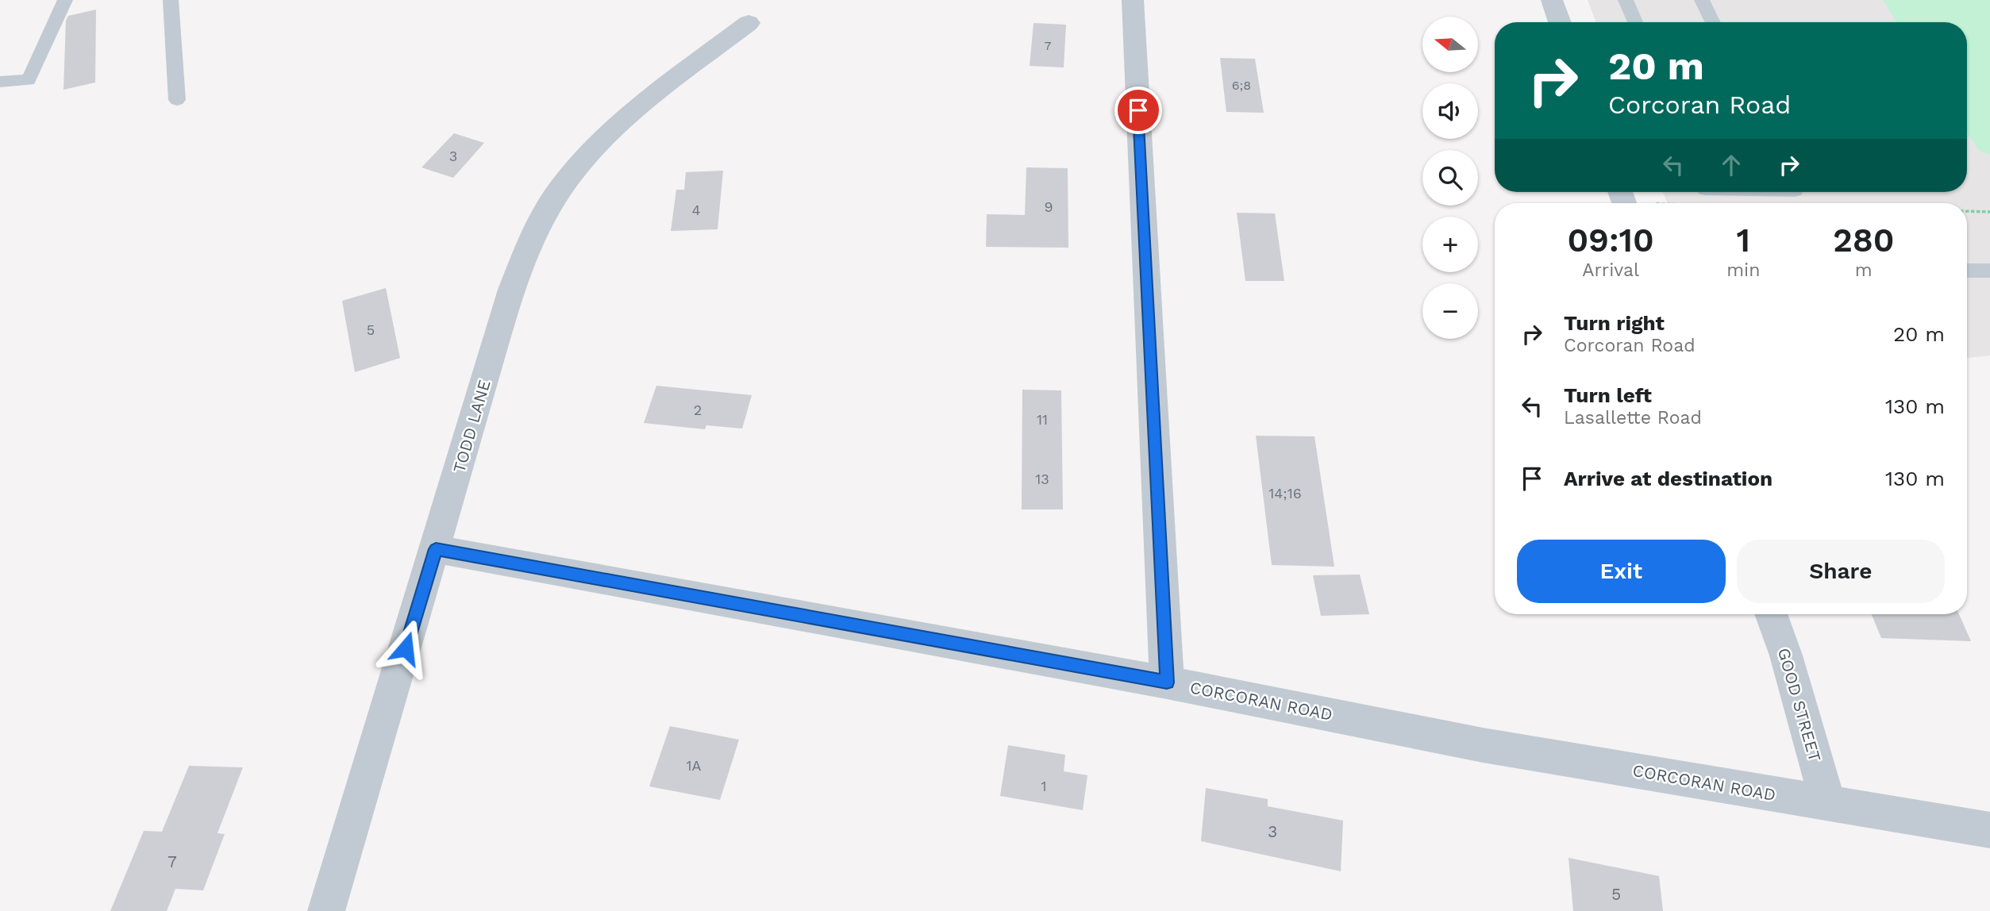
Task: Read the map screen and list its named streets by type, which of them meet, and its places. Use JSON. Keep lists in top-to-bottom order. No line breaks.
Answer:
{"streets":{"street":["TODD LANE","CORCORAN ROAD","GOOD STREET"]},"crossings":[["TODD LANE","CORCORAN ROAD"],["CORCORAN ROAD","GOOD STREET"]],"house_numbers":["7","6;8","3","9","4","5","2","11","13","14;16","1A","1","3","7","5"],"north":"left","page":{"map_buttons":["+","−"],"turn":["20 m","Corcoran Road"],"eta":["09:10","Arrival","1","min","280","m"],"list":[{"name":"Turn right","note":"Corcoran Road","value":"20 m"},{"name":"Turn left","note":"Lasallette Road","value":"130 m"},{"name":"Arrive at destination","value":"130 m"}],"buttons":["Exit","Share"]}}
